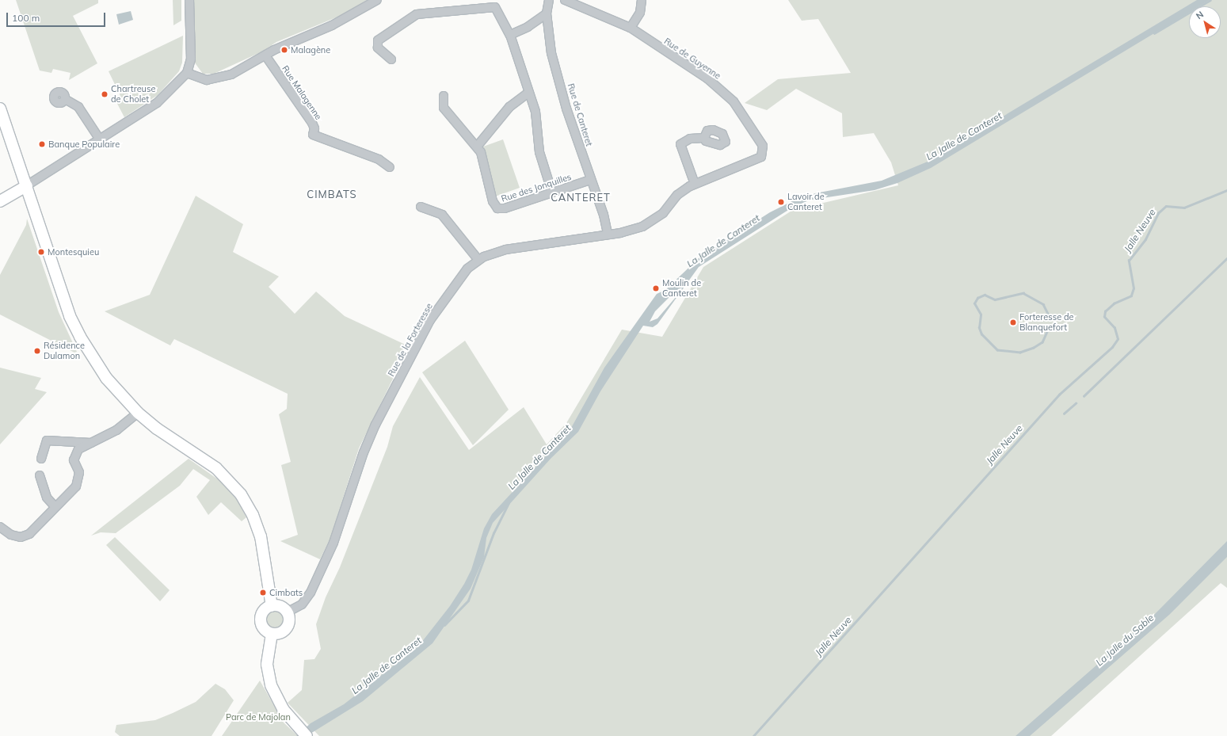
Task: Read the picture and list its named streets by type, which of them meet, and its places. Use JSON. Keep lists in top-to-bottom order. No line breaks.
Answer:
{"streets":{"street":["Rue de Guyenne","Rue Malagenne","Rue de Canteret","Rue des Jonquilles","Rue de la Forteresse"]},"crossings":[["Rue de Guyenne","Rue de la Forteresse"],["Rue de Canteret","Rue des Jonquilles"],["Rue de Canteret","Rue de la Forteresse"]],"districts":["CIMBATS","CANTERET"],"water":["La Jalle de Canteret","Jalle Neuve","La Jalle du Sable"],"parks":["Parc de Majolan"],"places":["Malagène","Chartreuse de Cholet","Banque Populaire","Lavoir de Canteret","Montesquieu","Moulin de Canteret","Forteresse de Blanquefort","Résidence Dulamon","Cimbats"],"scale_bar":"100 m","north":"top left"}
